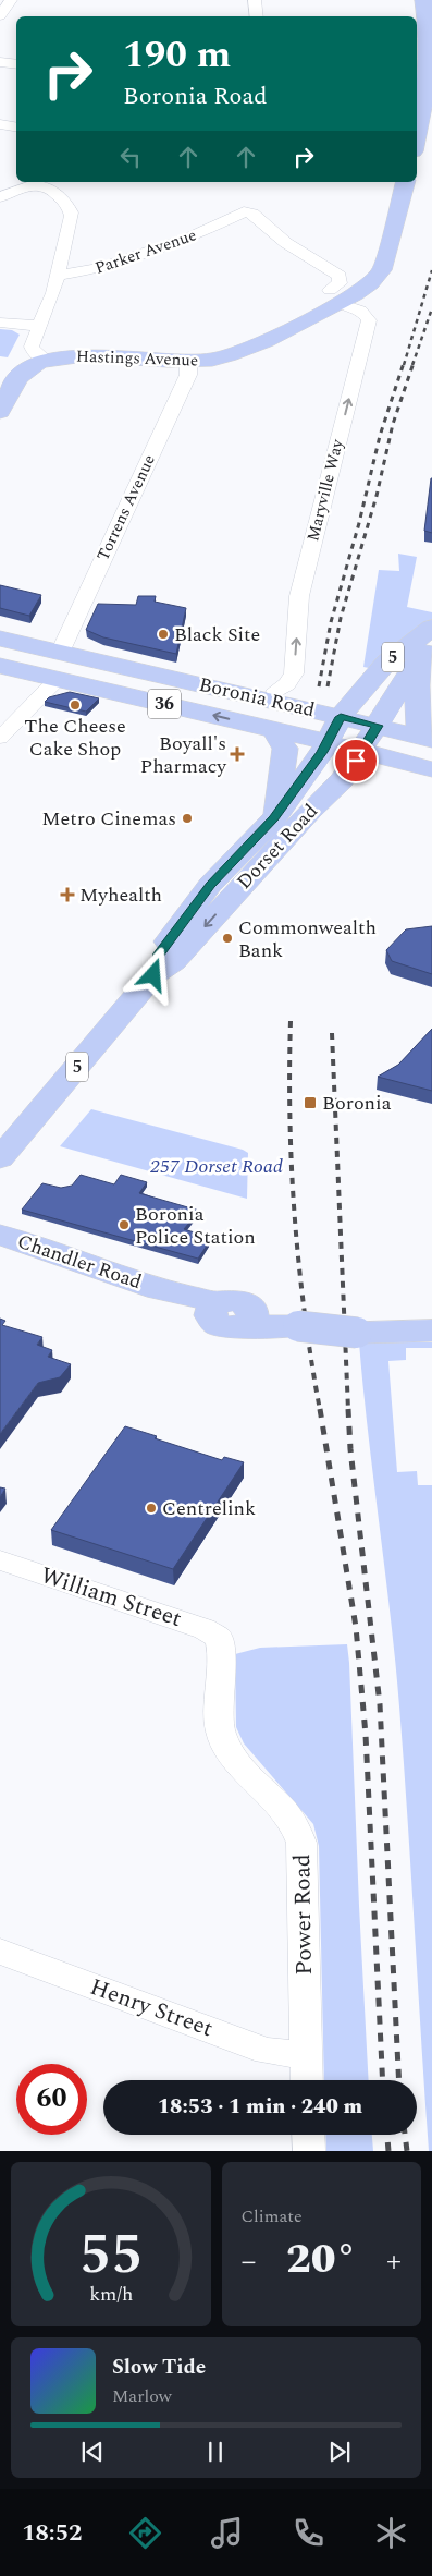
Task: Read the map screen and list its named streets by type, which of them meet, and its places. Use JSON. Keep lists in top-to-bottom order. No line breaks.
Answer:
{"streets":{"main road":["Hastings Avenue","5","Boronia Road","36","Dorset Road","Chandler Road"],"street":["Parker Avenue","Maryville Way","Torrens Avenue","William Street","Power Road","Henry Street"]},"crossings":[["Parker Avenue","Hastings Avenue"],["Parker Avenue","Maryville Way"],["Hastings Avenue","Maryville Way"],["Hastings Avenue","Torrens Avenue"],["Maryville Way","Boronia Road"],["Torrens Avenue","Boronia Road"],["Boronia Road","Dorset Road"],["William Street","Power Road"],["Power Road","Henry Street"]],"one_way":["Maryville Way"],"parks":["257 Dorset Road"],"places":{"other":["Black Site","The Cheese Cake Shop","Metro Cinemas","Commonwealth Bank","Boronia Police Station","Centrelink"],"health":["Boyall's Pharmacy","Myhealth"],"transit":["Boronia"]},"page":{"turn":["190 m","Boronia Road"],"limit":"60","trip":"18:53 · 1 min · 240 m","tile":"Climate","heat":["−","20°","+"],"song":["Slow Tide","Marlow"],"tabs":"18:52","gauge":["55","km/h"]}}
